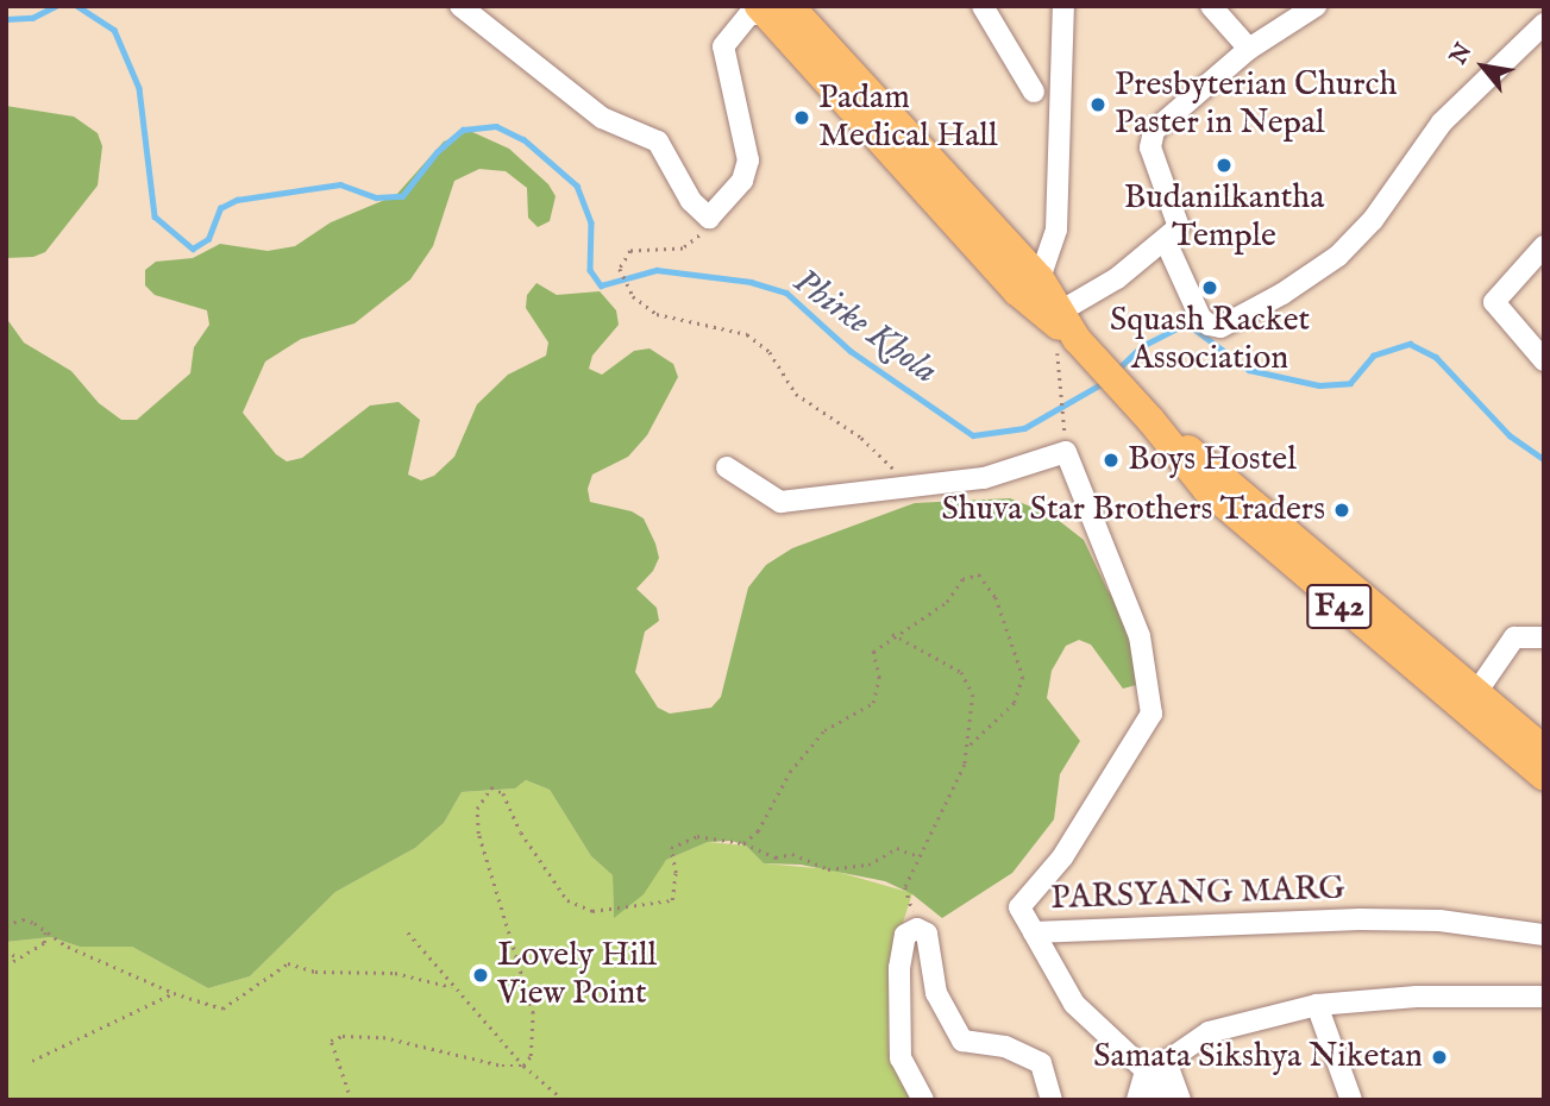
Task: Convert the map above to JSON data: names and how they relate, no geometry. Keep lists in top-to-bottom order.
{
  "streets": {
    "highway": ["F42"],
    "street": ["PARSYANG MARG"]
  },
  "water": ["Phirke Khola"],
  "places": [
    "Presbyterian Church Paster in Nepal",
    "Padam Medical Hall",
    "Budanilkantha Temple",
    "Squash Racket Association",
    "Boys Hostel",
    "Shuva Star Brothers Traders",
    "Lovely Hill View Point",
    "Samata Sikshya Niketan"
  ],
  "north": "top left"
}
